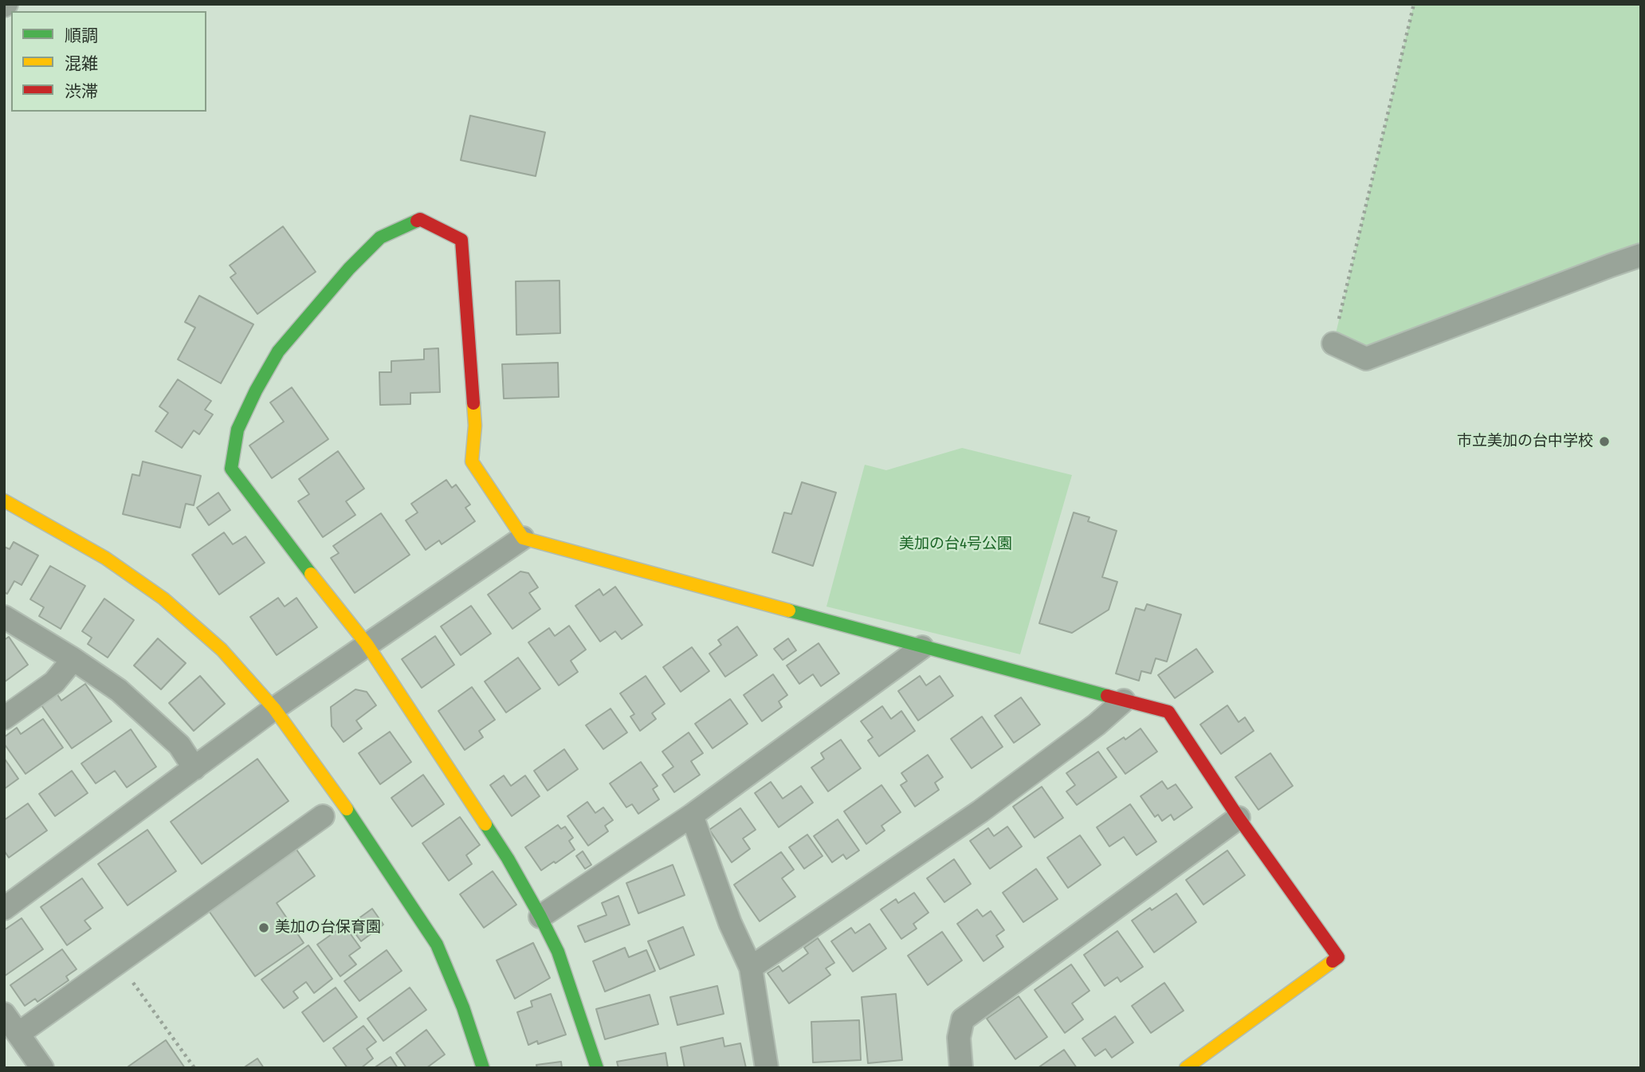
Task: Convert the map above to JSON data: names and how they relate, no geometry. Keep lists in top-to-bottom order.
{
  "parks": ["美加の台4号公園"],
  "places": ["市立美加の台中学校", "美加の台保育園"],
  "legend": ["順調", "混雑", "渋滞"]
}
